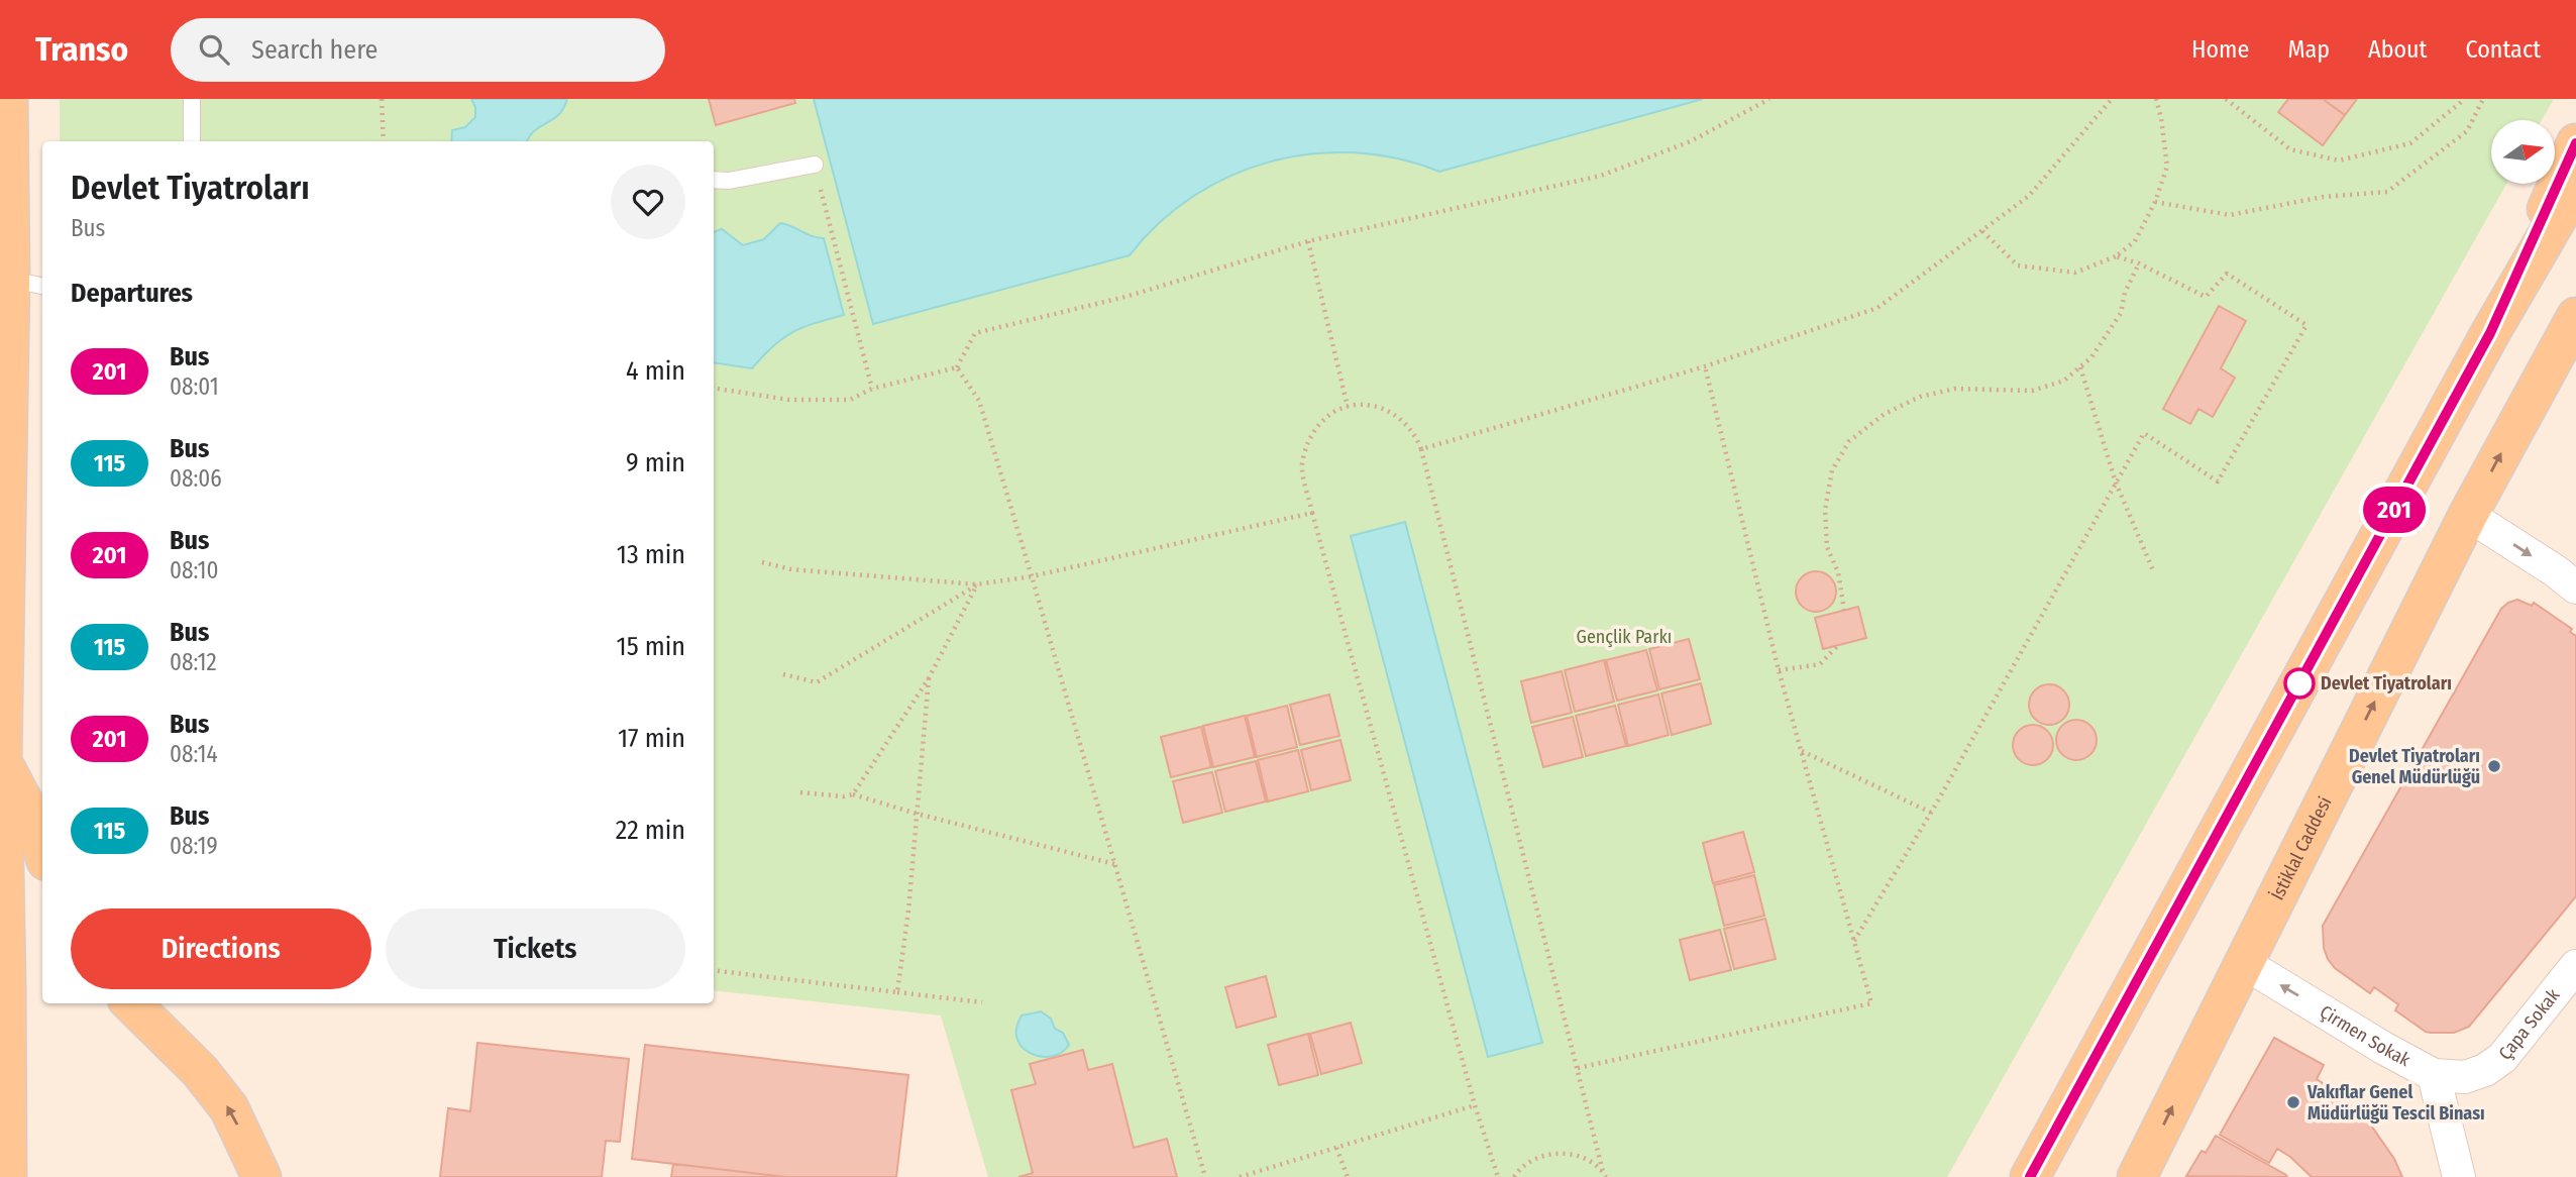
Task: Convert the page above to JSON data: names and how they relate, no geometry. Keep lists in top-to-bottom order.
{
  "streets": {
    "main road": ["İstiklal Caddesi"],
    "street": ["Çapa Sokak", "Çirmen Sokak"]
  },
  "crossings": [
    ["İstiklal Caddesi", "Çirmen Sokak"],
    ["Çapa Sokak", "Çirmen Sokak"]
  ],
  "one_way": ["Çirmen Sokak"],
  "parks": ["Gençlik Parkı"],
  "places": ["Devlet Tiyatroları", "Devlet Tiyatroları Genel Müdürlüğü", "Vakıflar Genel Müdürlüğü Tescil Binası"],
  "lines": ["bus line 201"],
  "north": "right",
  "page": {
    "header": "Transo",
    "search": "Search here",
    "nav": [
      "Home",
      "Map",
      "About",
      "Contact"
    ],
    "on_map": "201",
    "heading": [
      ["Devlet Tiyatroları", "Bus"],
      "Departures"
    ],
    "list": [
      {
        "mark": "201",
        "name": "Bus",
        "note": "08:01",
        "value": "4 min"
      },
      {
        "mark": "115",
        "name": "Bus",
        "note": "08:06",
        "value": "9 min"
      },
      {
        "mark": "201",
        "name": "Bus",
        "note": "08:10",
        "value": "13 min"
      },
      {
        "mark": "115",
        "name": "Bus",
        "note": "08:12",
        "value": "15 min"
      },
      {
        "mark": "201",
        "name": "Bus",
        "note": "08:14",
        "value": "17 min"
      },
      {
        "mark": "115",
        "name": "Bus",
        "note": "08:19",
        "value": "22 min"
      }
    ],
    "buttons": ["Directions", "Tickets"]
  }
}
